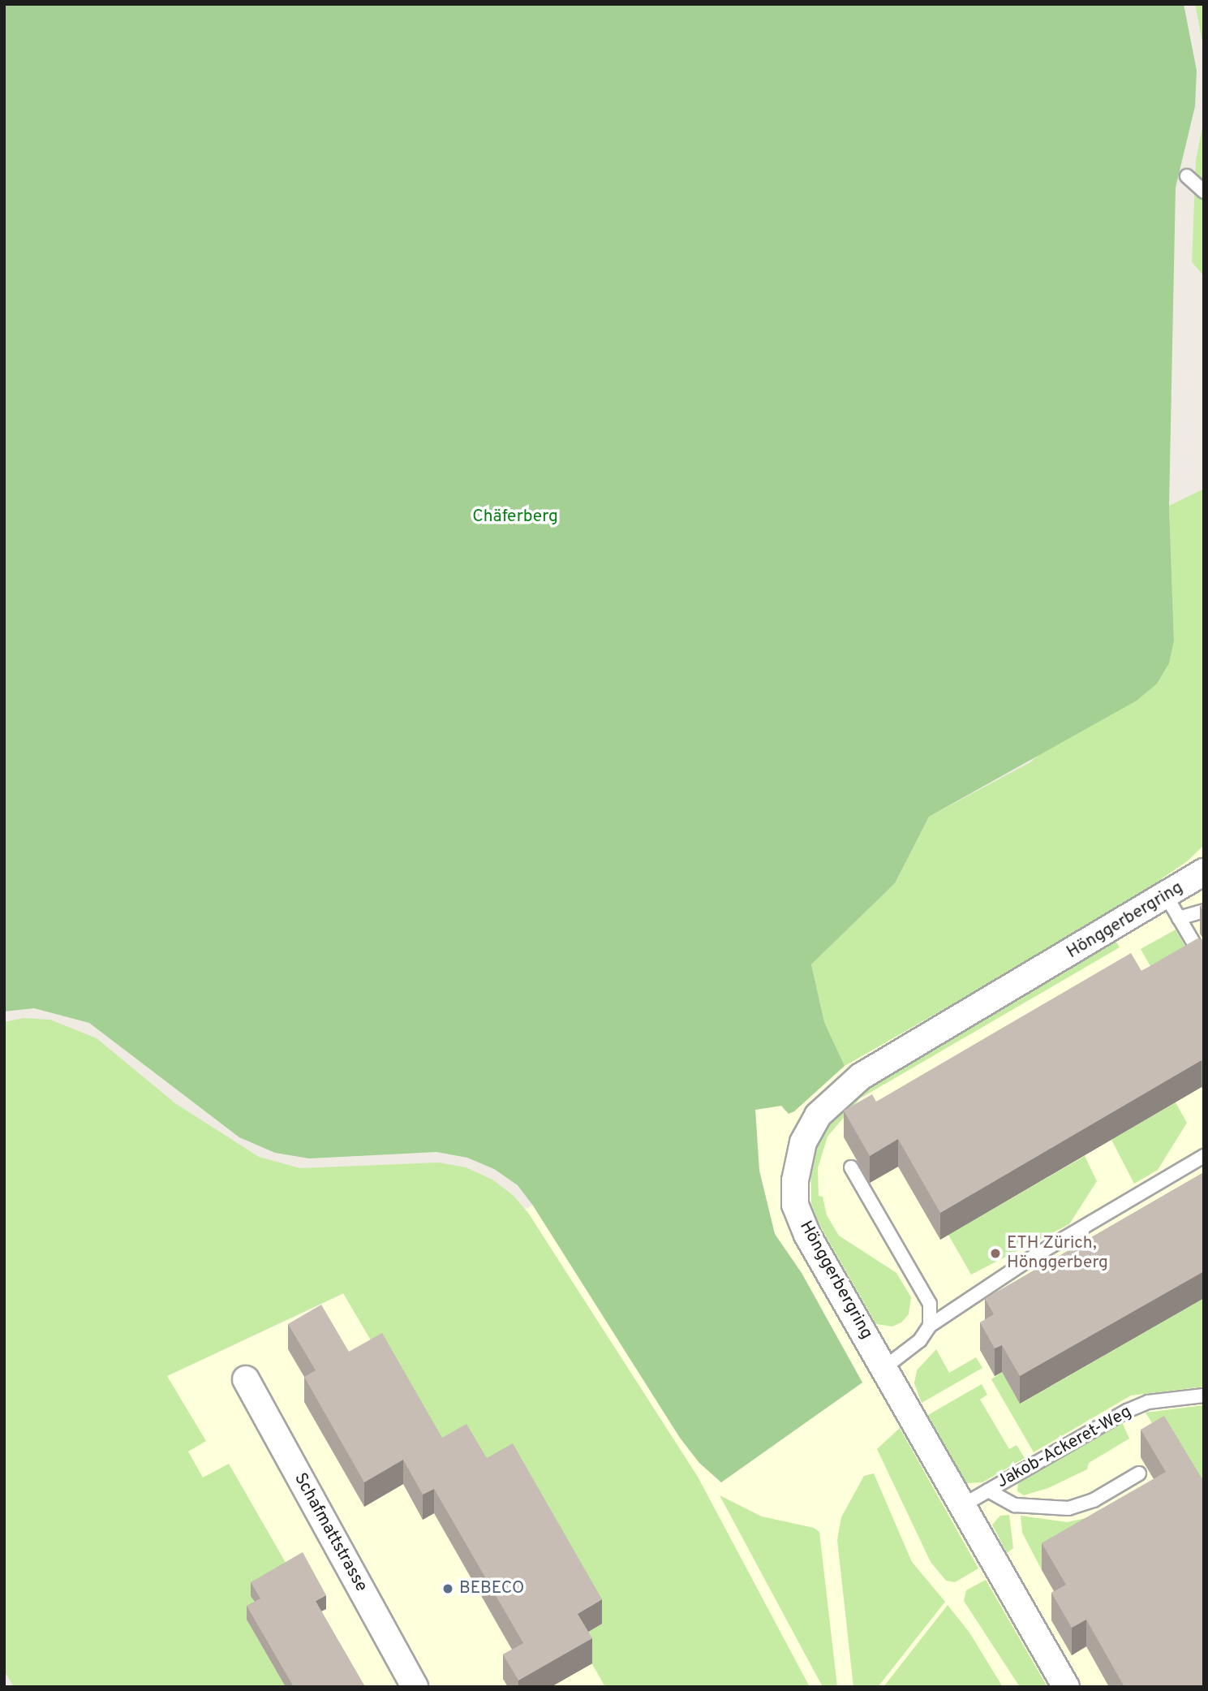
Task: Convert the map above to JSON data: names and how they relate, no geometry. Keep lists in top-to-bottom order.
{
  "streets": {
    "street": ["Hönggerbergring", "Schafmattstrasse"],
    "lane": ["Jakob-Ackeret-Weg"]
  },
  "crossings": [
    ["Hönggerbergring", "Jakob-Ackeret-Weg"]
  ],
  "parks": ["Chäferberg"],
  "places": ["ETH Zürich, Hönggerberg", "BEBECO"]
}
